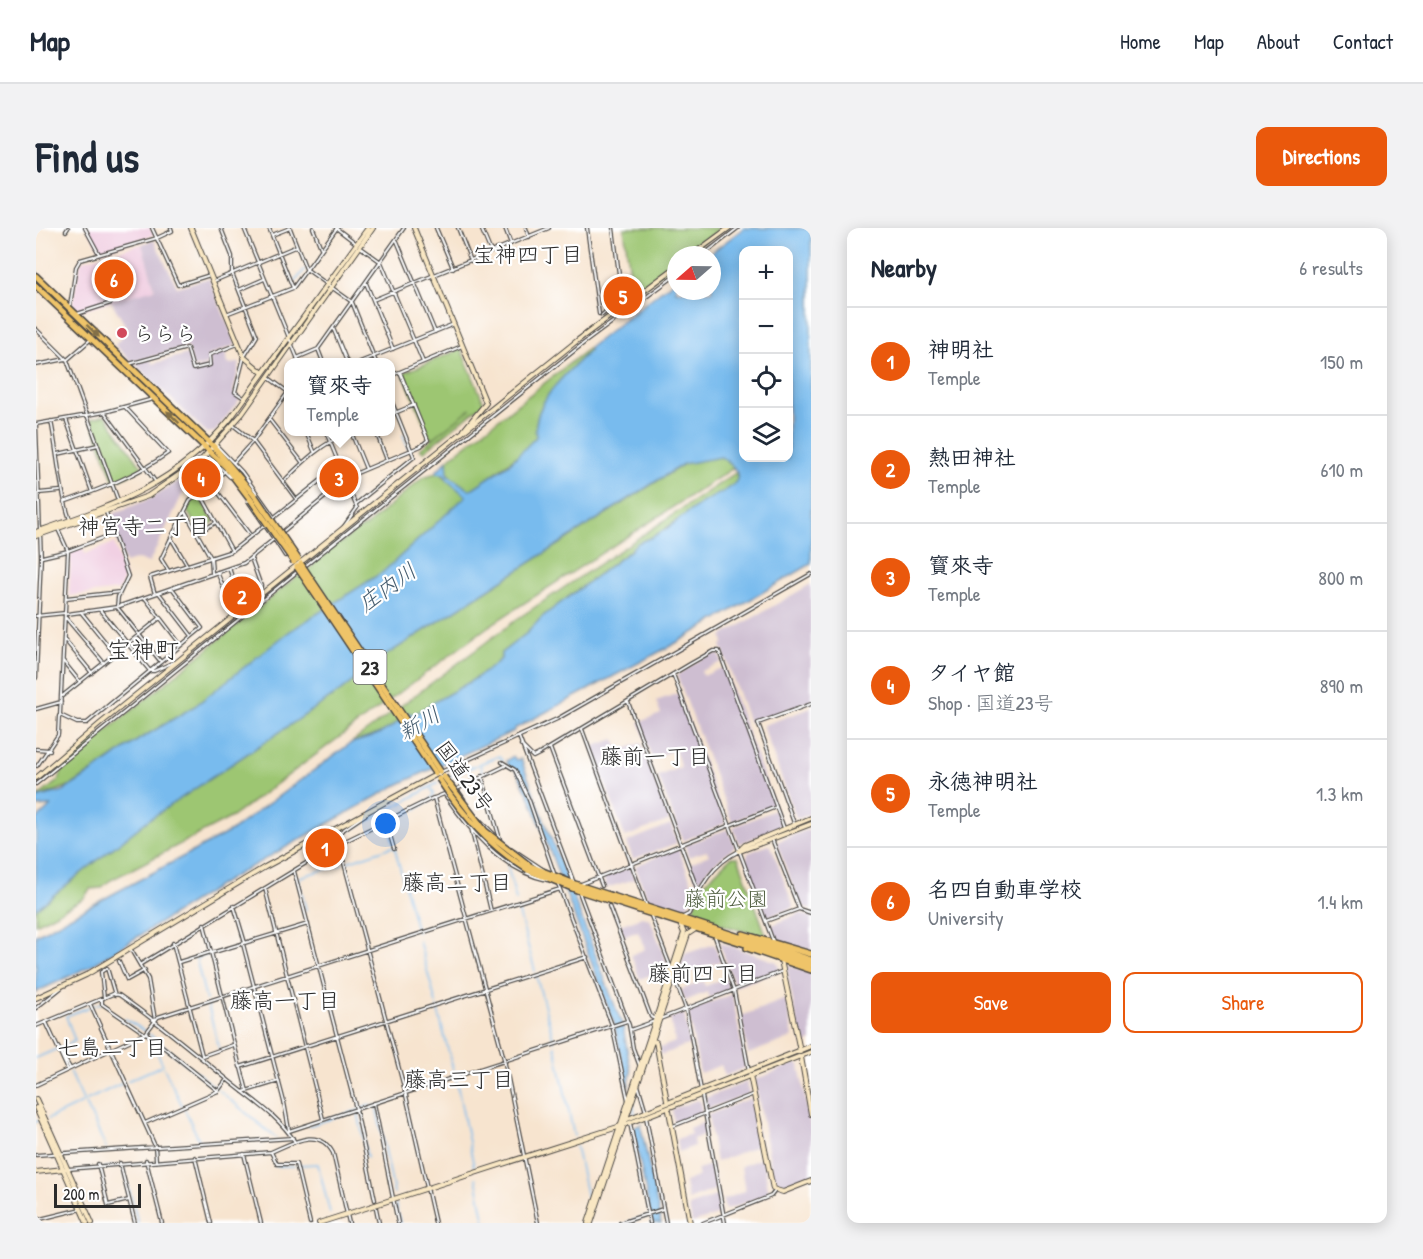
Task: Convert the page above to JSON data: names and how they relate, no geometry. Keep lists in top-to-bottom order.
{
  "streets": {
    "highway": ["23", "国道23号"]
  },
  "districts": [
    "宝神四丁目",
    "神宮寺二丁目",
    "宝神町",
    "藤前一丁目",
    "藤高二丁目",
    "藤前四丁目",
    "藤高一丁目",
    "七島二丁目",
    "藤高三丁目"
  ],
  "water": ["庄内川", "新川"],
  "parks": ["藤前公園"],
  "places": ["ららら"],
  "scale_bar": "200 m",
  "north": "left",
  "page": {
    "header": "Map",
    "nav": [
      "Home",
      "Map",
      "About",
      "Contact"
    ],
    "buttons": [
      "Directions",
      ["Save", "Share"]
    ],
    "title": "Find us",
    "heading": ["Nearby", "6 results"],
    "map_buttons": ["+", "−"],
    "pins": [
      "6",
      "5",
      "3",
      "4",
      "2",
      "1"
    ],
    "list": [
      {
        "mark": "1",
        "name": "神明社",
        "note": "Temple",
        "value": "150 m"
      },
      {
        "mark": "2",
        "name": "熱田神社",
        "note": "Temple",
        "value": "610 m"
      },
      {
        "mark": "3",
        "name": "寳來寺",
        "note": "Temple",
        "value": "800 m"
      },
      {
        "mark": "4",
        "name": "タイヤ館",
        "note": "Shop · 国道23号",
        "value": "890 m"
      },
      {
        "mark": "5",
        "name": "永徳神明社",
        "note": "Temple",
        "value": "1.3 km"
      },
      {
        "mark": "6",
        "name": "名四自動車学校",
        "note": "University",
        "value": "1.4 km"
      }
    ],
    "popup": ["寳來寺", "Temple"],
    "scale": "200 m"
  }
}
